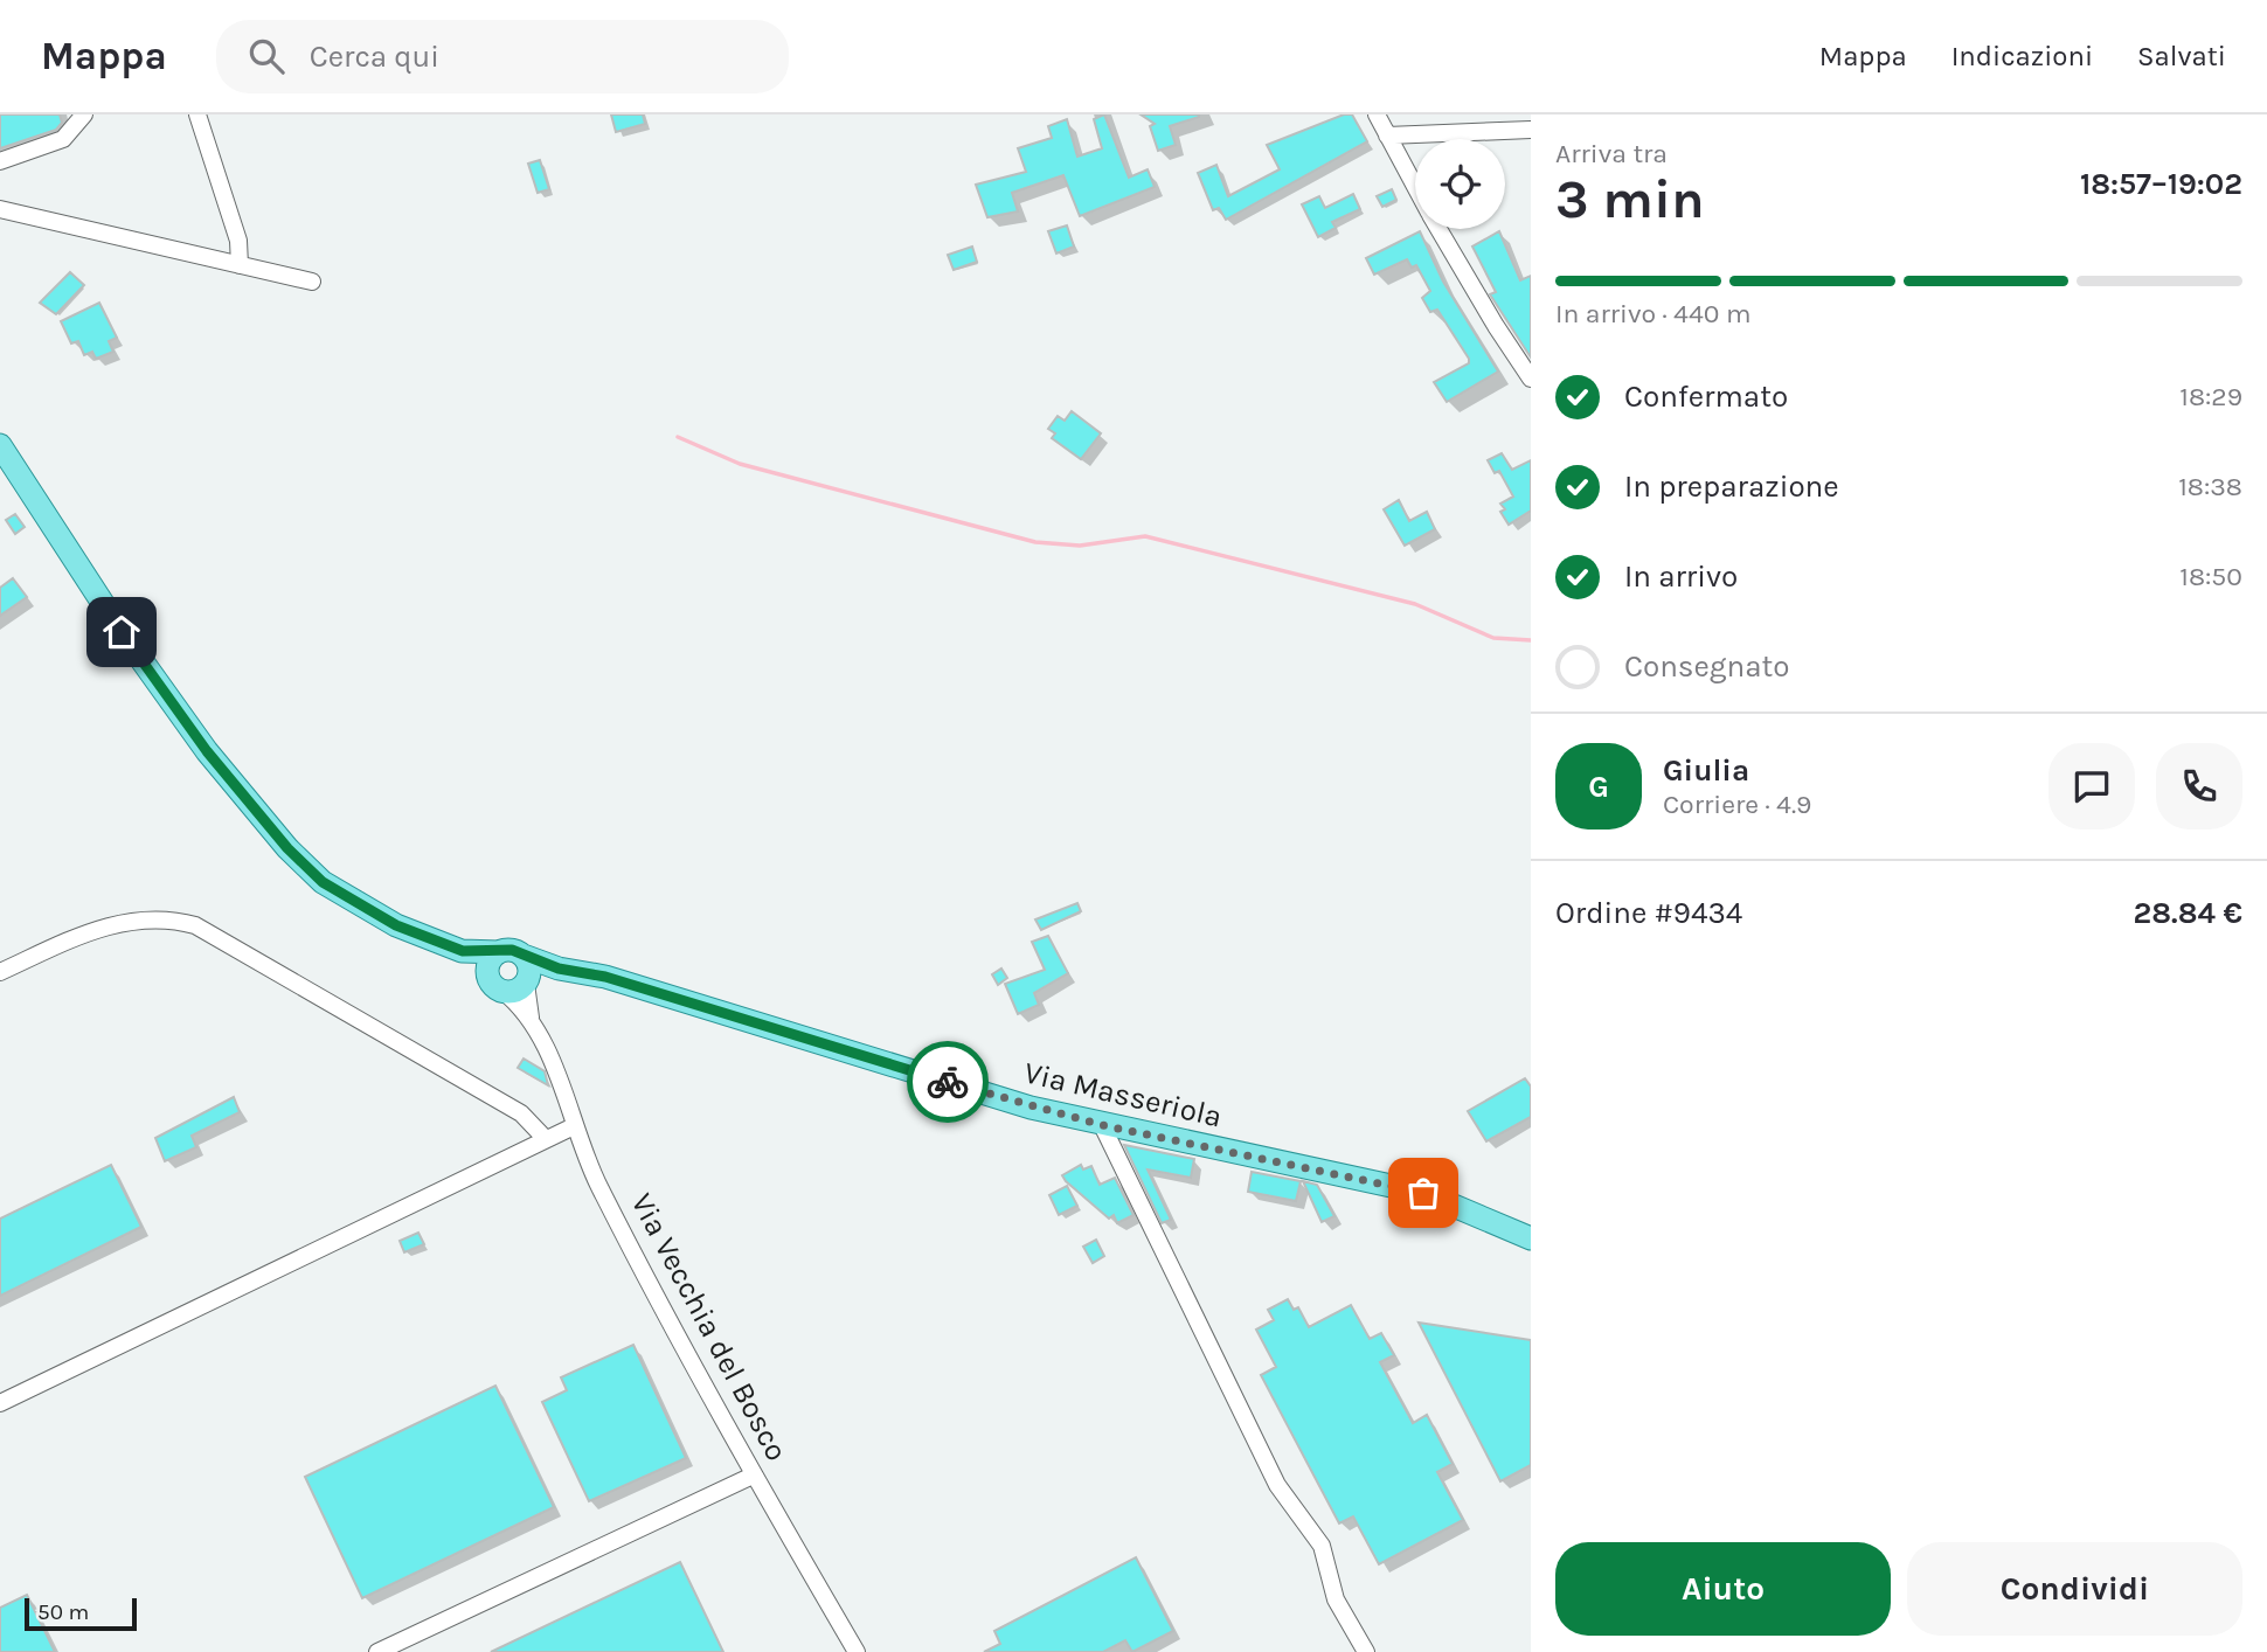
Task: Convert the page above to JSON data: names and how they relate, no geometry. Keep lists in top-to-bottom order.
{
  "streets": {
    "main road": ["Via Masseriola"],
    "street": ["Via Vecchia del Bosco"]
  },
  "scale_bar": "50 m",
  "page": {
    "header": "Mappa",
    "search": "Cerca qui",
    "nav": ["Mappa", "Indicazioni", "Salvati"],
    "heading": ["3 min", "Arriva tra", "18:57–19:02"],
    "panel": [
      "Giulia",
      "Corriere · 4.9",
      "Ordine #9434",
      "28.84 €"
    ],
    "bar": "In arrivo · 440 m",
    "list": [
      ["Confermato", "18:29"],
      ["In preparazione", "18:38"],
      ["In arrivo", "18:50"],
      "Consegnato"
    ],
    "round": "G",
    "buttons": ["Aiuto", "Condividi"],
    "scale": "50 m"
  }
}
